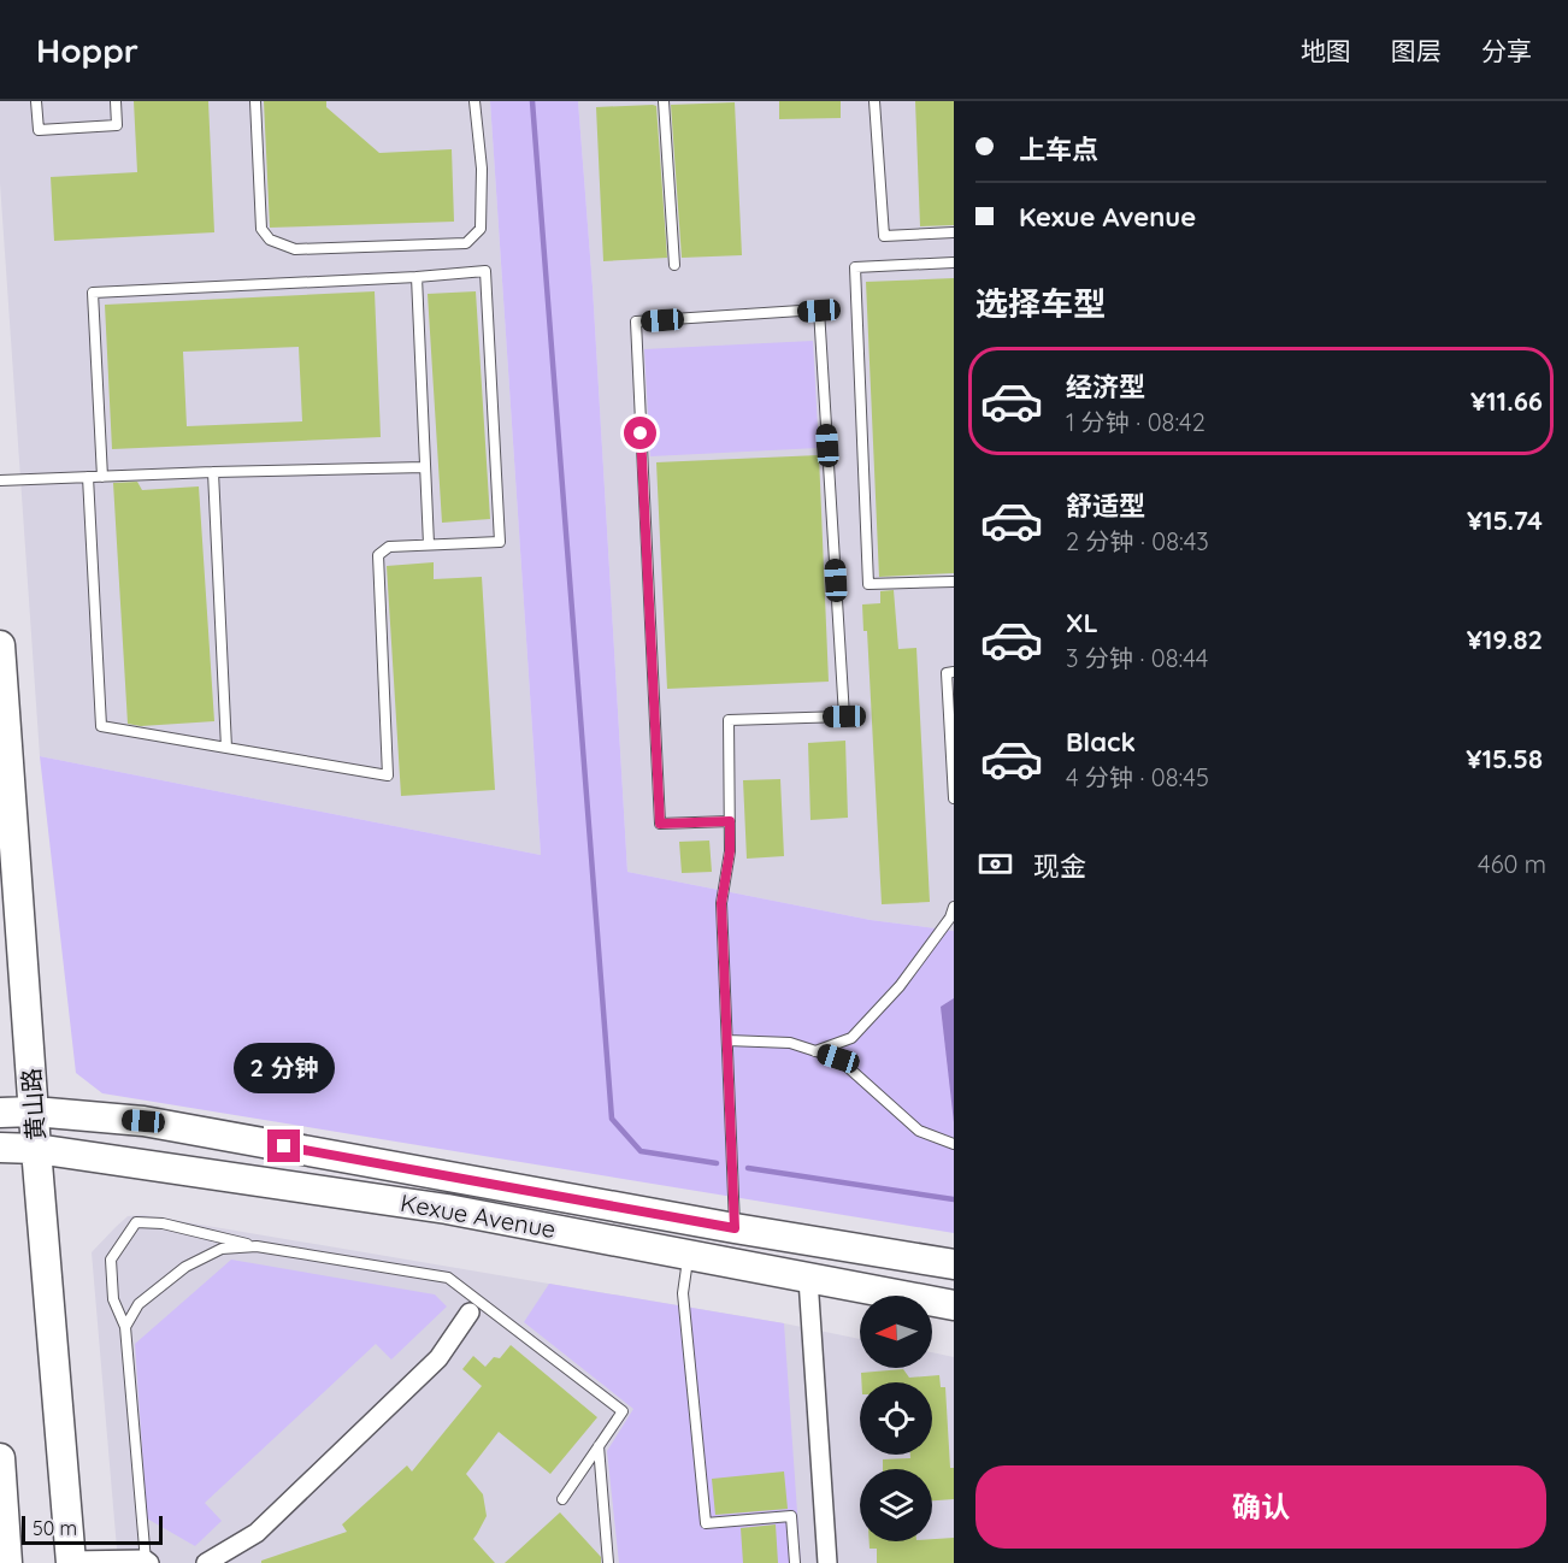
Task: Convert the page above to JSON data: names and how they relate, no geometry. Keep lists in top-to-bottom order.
{
  "streets": {
    "main road": ["黄山路", "Kexue Avenue"]
  },
  "crossings": [
    ["黄山路", "Kexue Avenue"]
  ],
  "scale_bar": "50 m",
  "north": "left",
  "page": {
    "header": "Hoppr",
    "nav": ["地图", "图层", "分享"],
    "banner": ["上车点", "Kexue Avenue"],
    "heading": "选择车型",
    "list": [
      {
        "name": "经济型",
        "note": "1 分钟 · 08:42",
        "value": "¥11.66"
      },
      {
        "name": "舒适型",
        "note": "2 分钟 · 08:43",
        "value": "¥15.74"
      },
      {
        "name": "XL",
        "note": "3 分钟 · 08:44",
        "value": "¥19.82"
      },
      {
        "name": "Black",
        "note": "4 分钟 · 08:45",
        "value": "¥15.58"
      }
    ],
    "pay": ["现金", "460 m"],
    "bubble": "2 分钟",
    "buttons": "确认",
    "scale": "50 m"
  }
}
